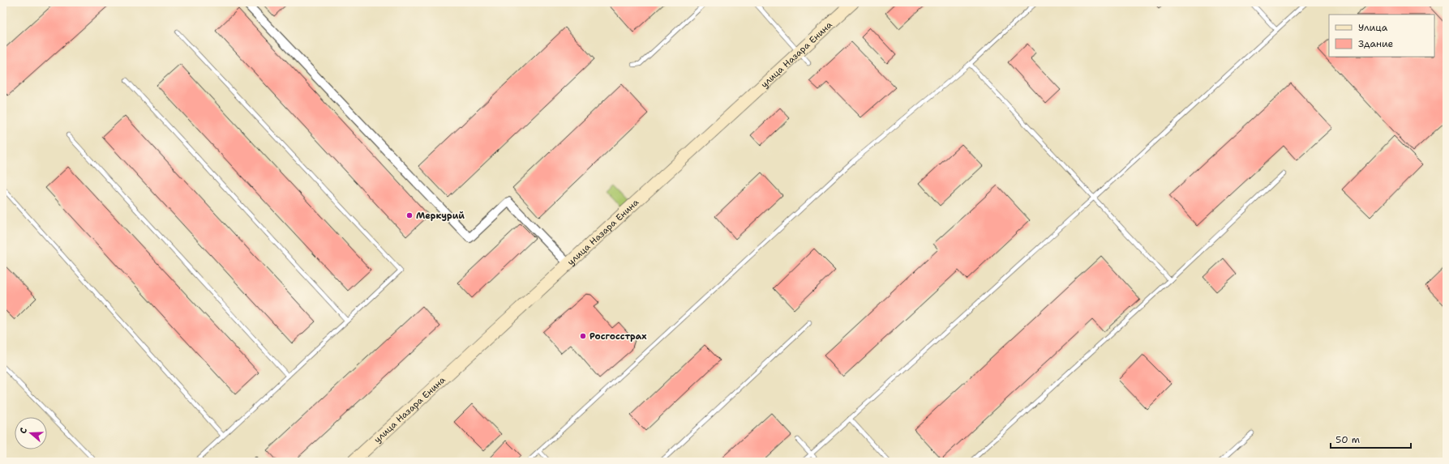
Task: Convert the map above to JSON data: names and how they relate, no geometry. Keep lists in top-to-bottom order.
{
  "streets": {
    "main road": ["улица Назара Енина"]
  },
  "places": ["Меркурий", "Росгосстрах"],
  "legend": ["Улица", "Здание"],
  "scale_bar": "50 m",
  "north": "left"
}
